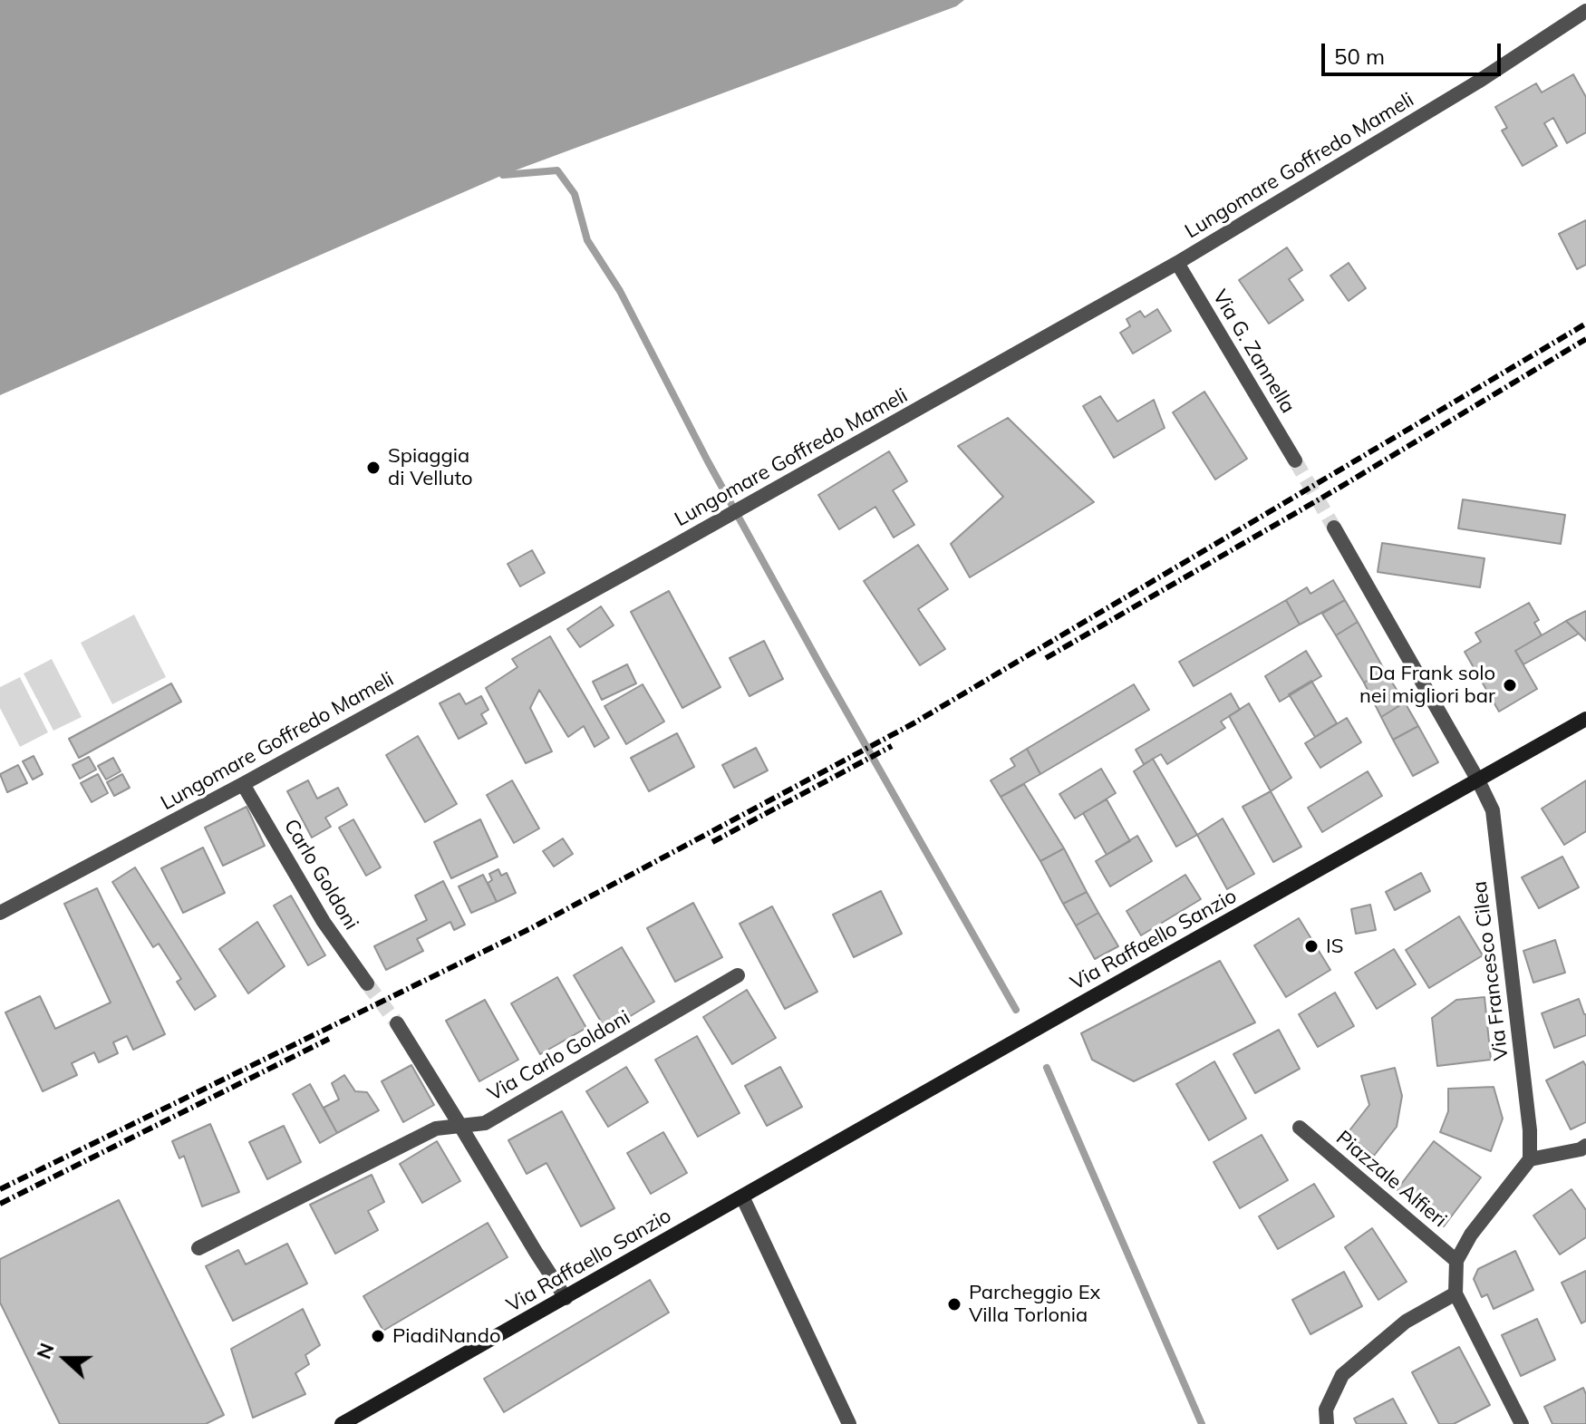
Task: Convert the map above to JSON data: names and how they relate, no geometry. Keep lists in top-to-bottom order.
{
  "streets": {
    "main road": ["Via Raffaello Sanzio"],
    "street": [
      "Lungomare Goffredo Mameli",
      "Via G. Zannella",
      "Carlo Goldoni",
      "Via Francesco Cilea",
      "Via Carlo Goldoni",
      "Piazzale Alfieri"
    ]
  },
  "crossings": [
    ["Lungomare Goffredo Mameli", "Via G. Zannella"],
    ["Lungomare Goffredo Mameli", "Carlo Goldoni"],
    ["Via Raffaello Sanzio", "Via Francesco Cilea"]
  ],
  "places": [
    "Spiaggia di Velluto",
    "Da Frank solo nei migliori bar",
    "IS",
    "Parcheggio Ex Villa Torlonia",
    "PiadiNando"
  ],
  "scale_bar": "50 m",
  "north": "left"
}
